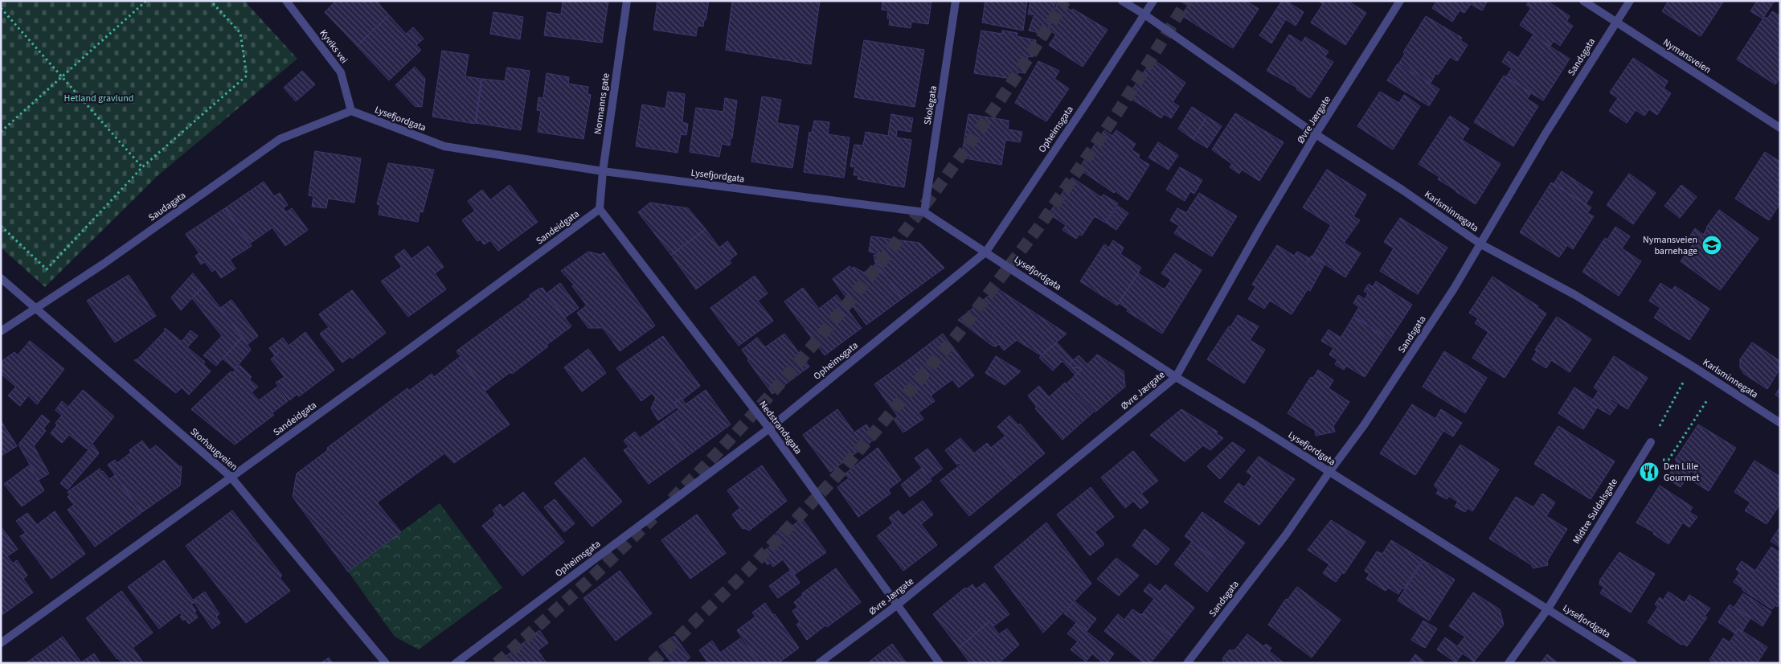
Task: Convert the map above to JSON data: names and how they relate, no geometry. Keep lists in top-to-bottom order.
{
  "streets": {
    "street": [
      "Kyviks vei",
      "Nymansveien",
      "Sandsgata",
      "Normanns gate",
      "Skolegata",
      "Lysefjordgata",
      "Øvre Jærgate",
      "Opheimsgata",
      "Saudagata",
      "Karlsminnegata",
      "Sandeidgata",
      "Nedstrandsgata",
      "Storhaugveien",
      "Midtre Suldalsgate"
    ]
  },
  "crossings": [
    ["Kyviks vei", "Lysefjordgata"],
    ["Kyviks vei", "Saudagata"],
    ["Nymansveien", "Sandsgata"],
    ["Sandsgata", "Lysefjordgata"],
    ["Sandsgata", "Karlsminnegata"],
    ["Normanns gate", "Lysefjordgata"],
    ["Normanns gate", "Sandeidgata"],
    ["Normanns gate", "Nedstrandsgata"],
    ["Skolegata", "Lysefjordgata"],
    ["Lysefjordgata", "Øvre Jærgate"],
    ["Lysefjordgata", "Opheimsgata"],
    ["Lysefjordgata", "Saudagata"],
    ["Lysefjordgata", "Midtre Suldalsgate"],
    ["Øvre Jærgate", "Karlsminnegata"],
    ["Øvre Jærgate", "Nedstrandsgata"],
    ["Opheimsgata", "Karlsminnegata"],
    ["Opheimsgata", "Nedstrandsgata"],
    ["Saudagata", "Storhaugveien"],
    ["Sandeidgata", "Nedstrandsgata"],
    ["Sandeidgata", "Storhaugveien"]
  ],
  "parks": ["Hetland gravlund"],
  "places": {
    "school or university": ["Nymansveien barnehage"],
    "restaurant": ["Den Lille Gourmet"]
  }
}
